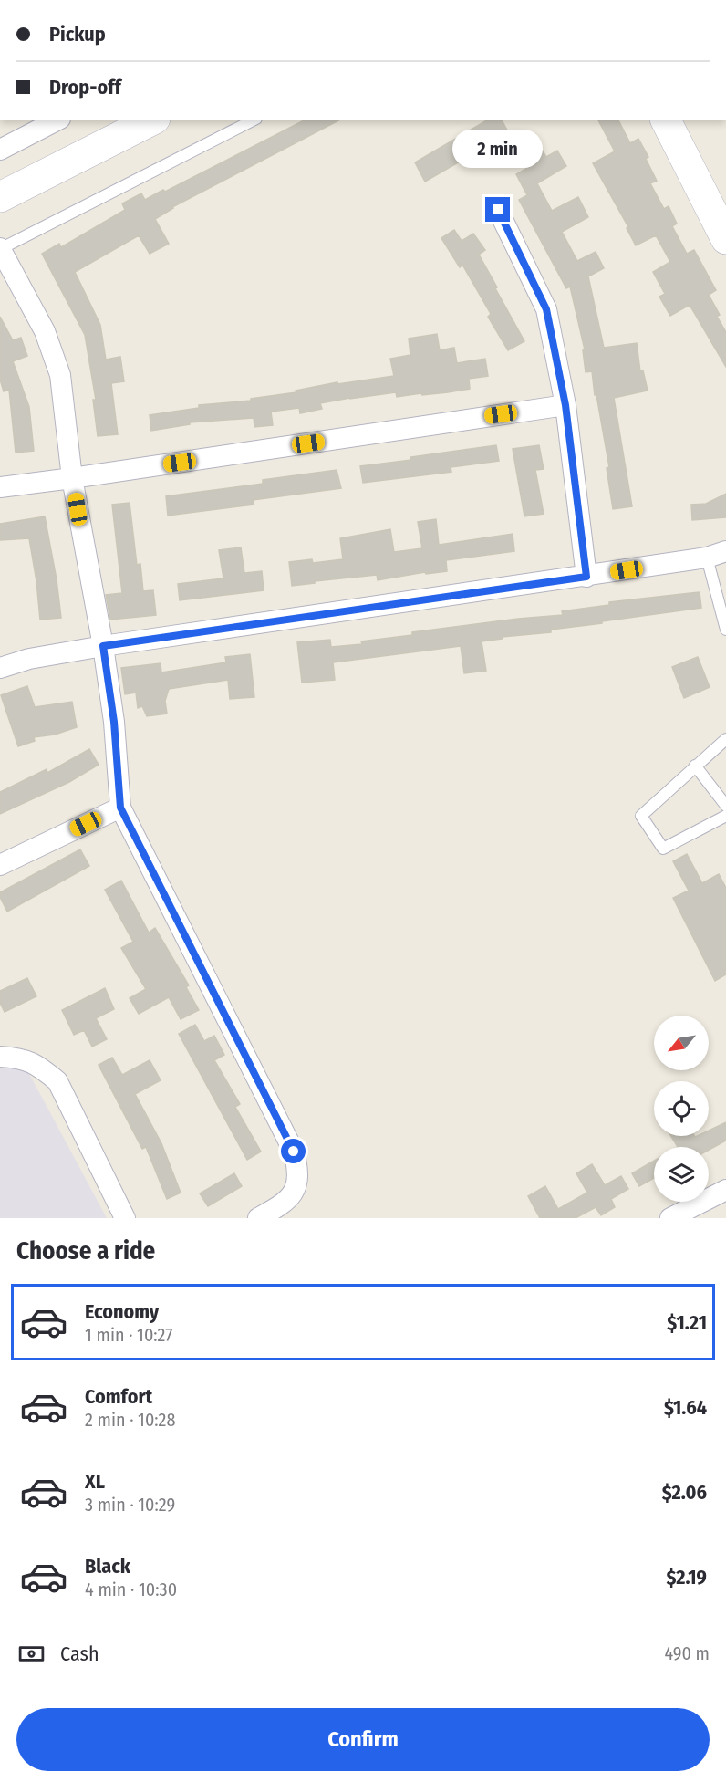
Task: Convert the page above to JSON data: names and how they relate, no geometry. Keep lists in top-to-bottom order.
{
  "north": "bottom left",
  "page": {
    "banner": ["Pickup", "Drop-off"],
    "bubble": "2 min",
    "heading": "Choose a ride",
    "list": [
      {
        "name": "Economy",
        "note": "1 min · 10:27",
        "value": "$1.21"
      },
      {
        "name": "Comfort",
        "note": "2 min · 10:28",
        "value": "$1.64"
      },
      {
        "name": "XL",
        "note": "3 min · 10:29",
        "value": "$2.06"
      },
      {
        "name": "Black",
        "note": "4 min · 10:30",
        "value": "$2.19"
      }
    ],
    "pay": ["Cash", "490 m"],
    "buttons": "Confirm"
  }
}
